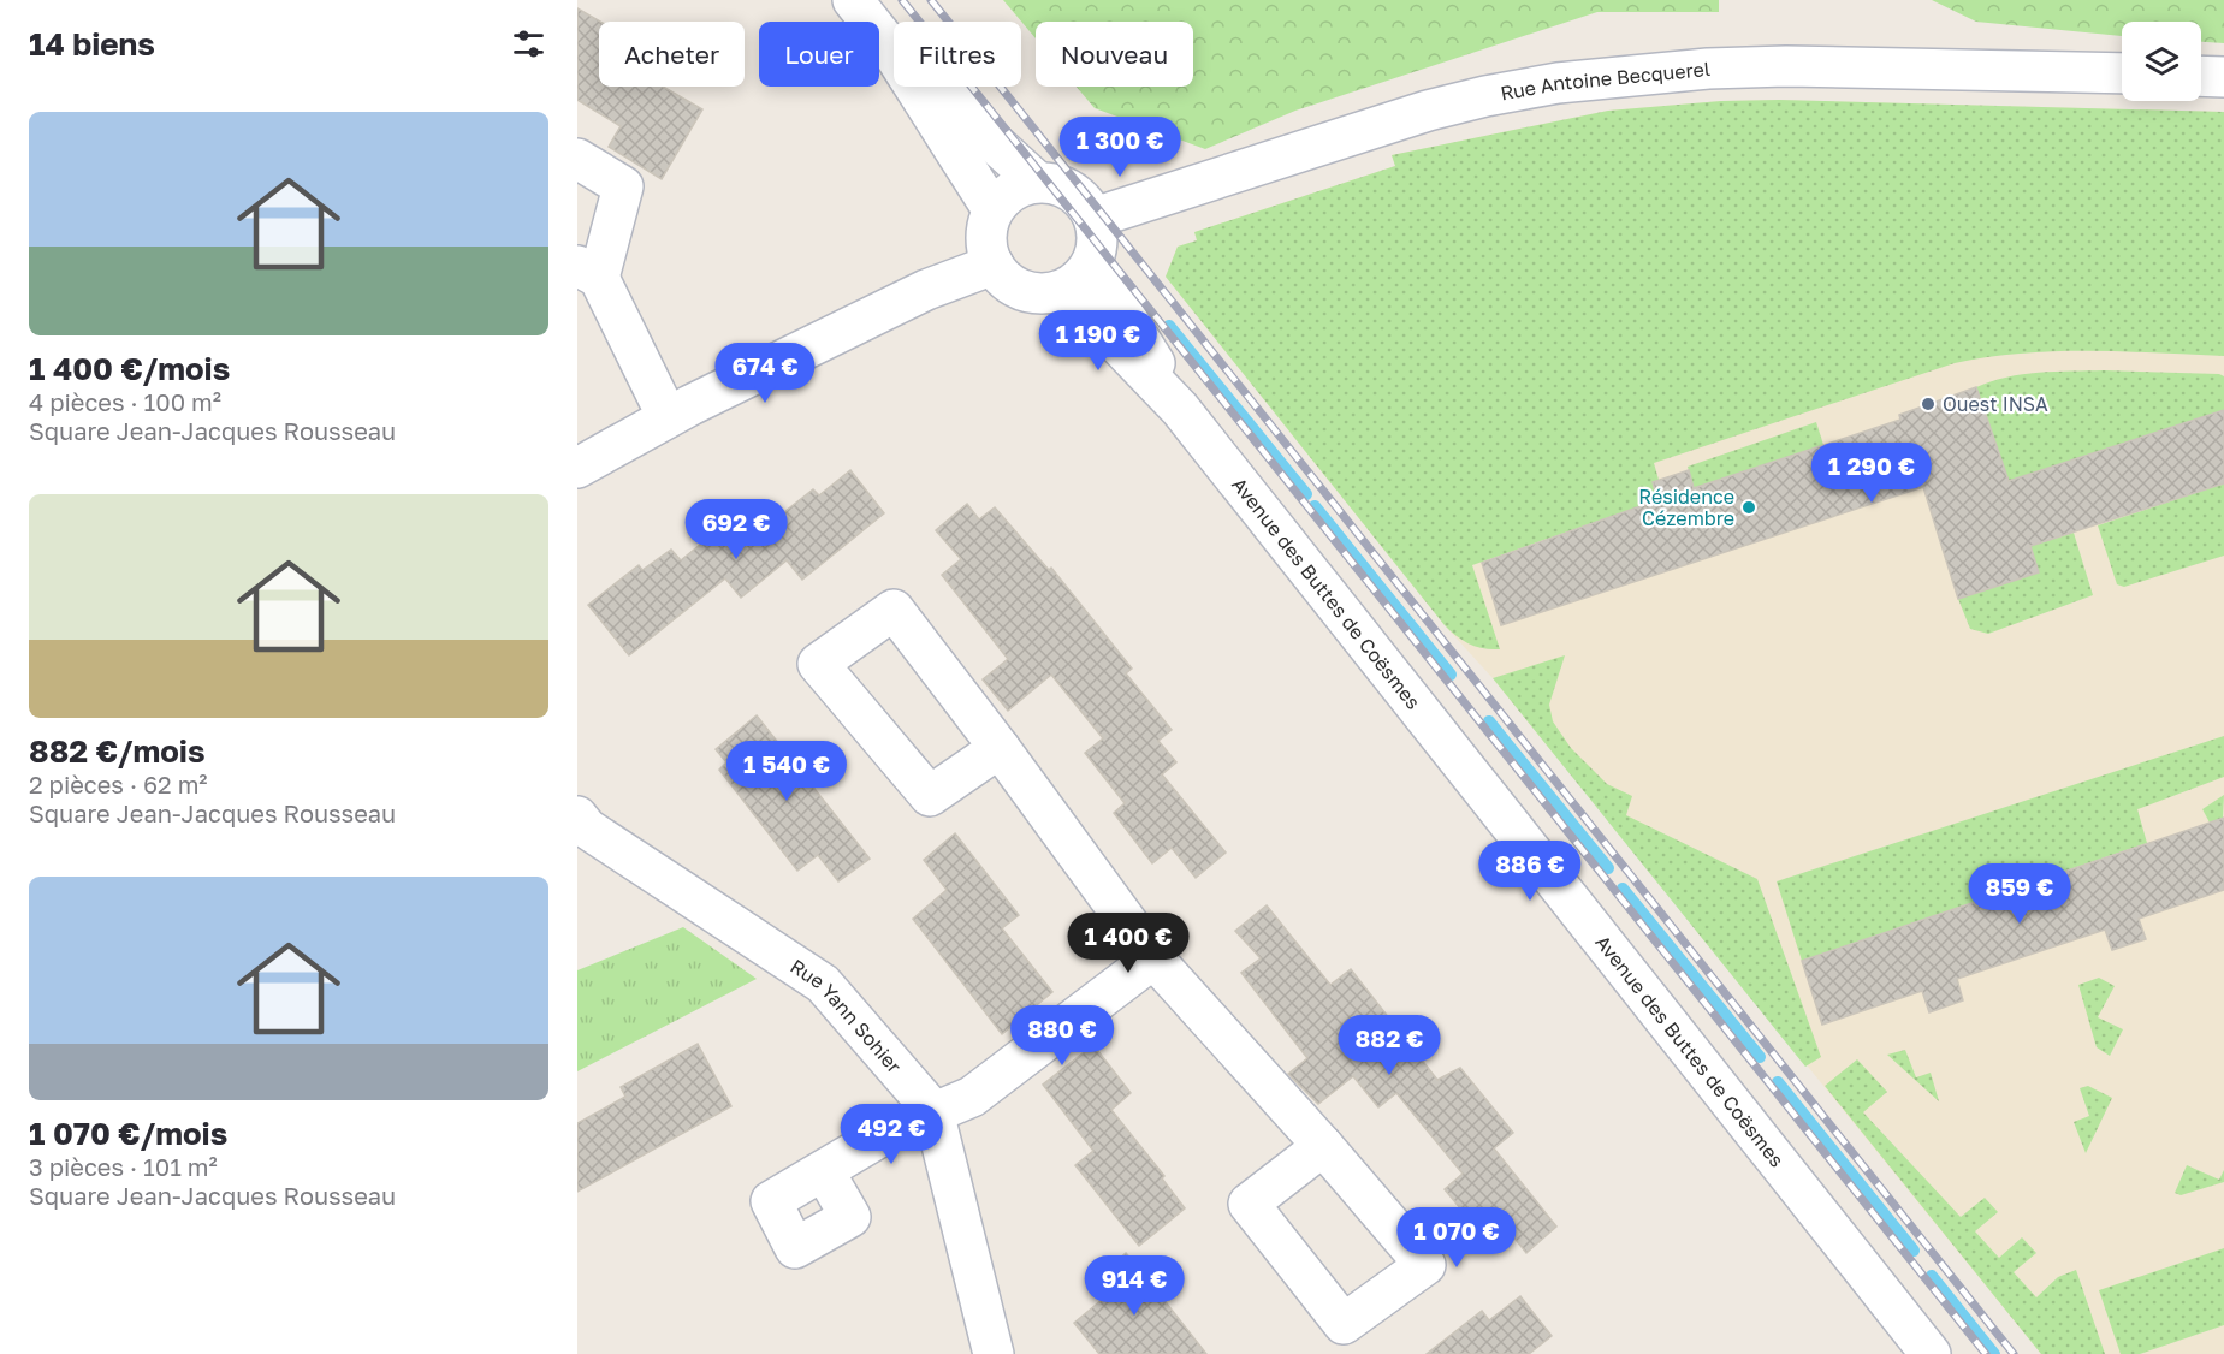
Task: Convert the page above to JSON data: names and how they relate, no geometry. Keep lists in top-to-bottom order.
{
  "streets": {
    "street": ["Rue Antoine Becquerel", "Avenue des Buttes de Coësmes", "Rue Yann Sohier"]
  },
  "crossings": [
    ["Rue Antoine Becquerel", "Avenue des Buttes de Coësmes"]
  ],
  "places": ["Ouest INSA", "Résidence Cézembre"],
  "page": {
    "heading": "14 biens",
    "chip": [
      "Acheter",
      "Louer",
      "Filtres",
      "Nouveau"
    ],
    "list": [
      {
        "name": "1 400 €/mois",
        "note": "4 pièces · 100 m² · Square Jean-Jacques Rousseau"
      },
      {
        "name": "882 €/mois",
        "note": "2 pièces · 62 m² · Square Jean-Jacques Rousseau"
      },
      {
        "name": "1 070 €/mois",
        "note": "3 pièces · 101 m² · Square Jean-Jacques Rousseau"
      }
    ],
    "price": [
      "1 300 €",
      "1 190 €",
      "674 €",
      "1 290 €",
      "692 €",
      "1 540 €",
      "886 €",
      "859 €",
      "1 400 €",
      "880 €",
      "882 €",
      "492 €",
      "1 070 €",
      "914 €"
    ]
  }
}
